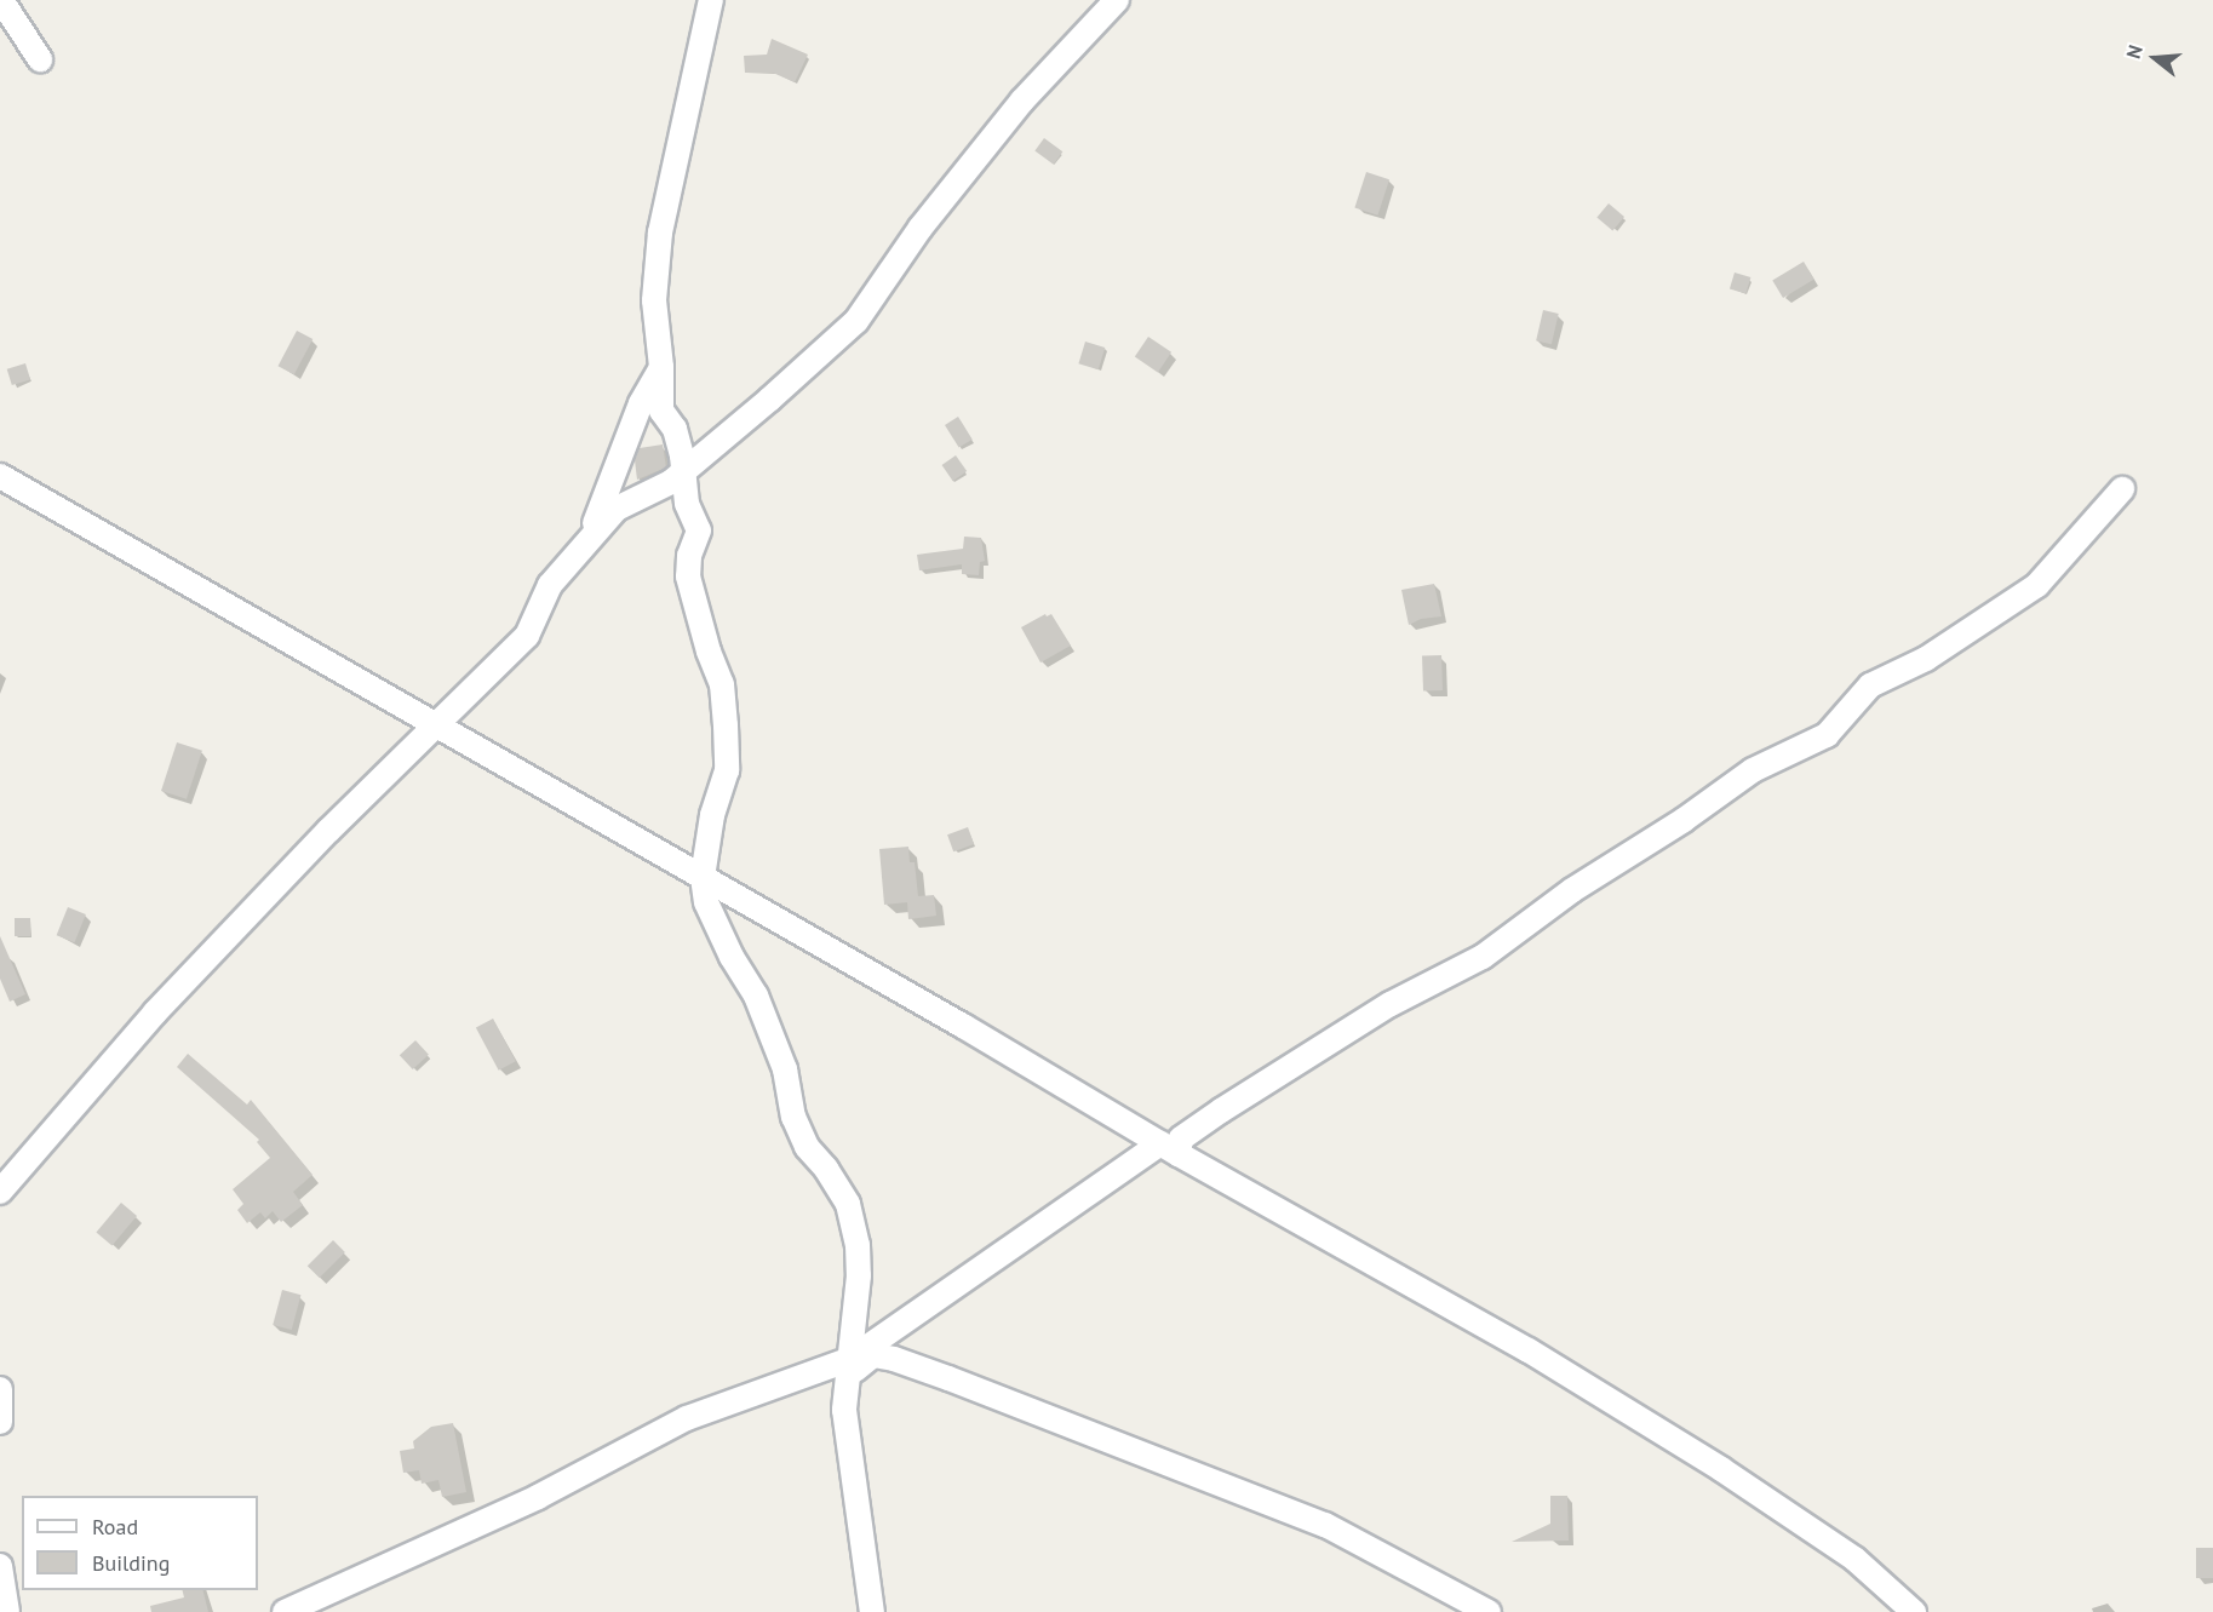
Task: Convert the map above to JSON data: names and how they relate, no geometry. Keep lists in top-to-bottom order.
{
  "legend": ["Road", "Building"],
  "north": "left"
}
